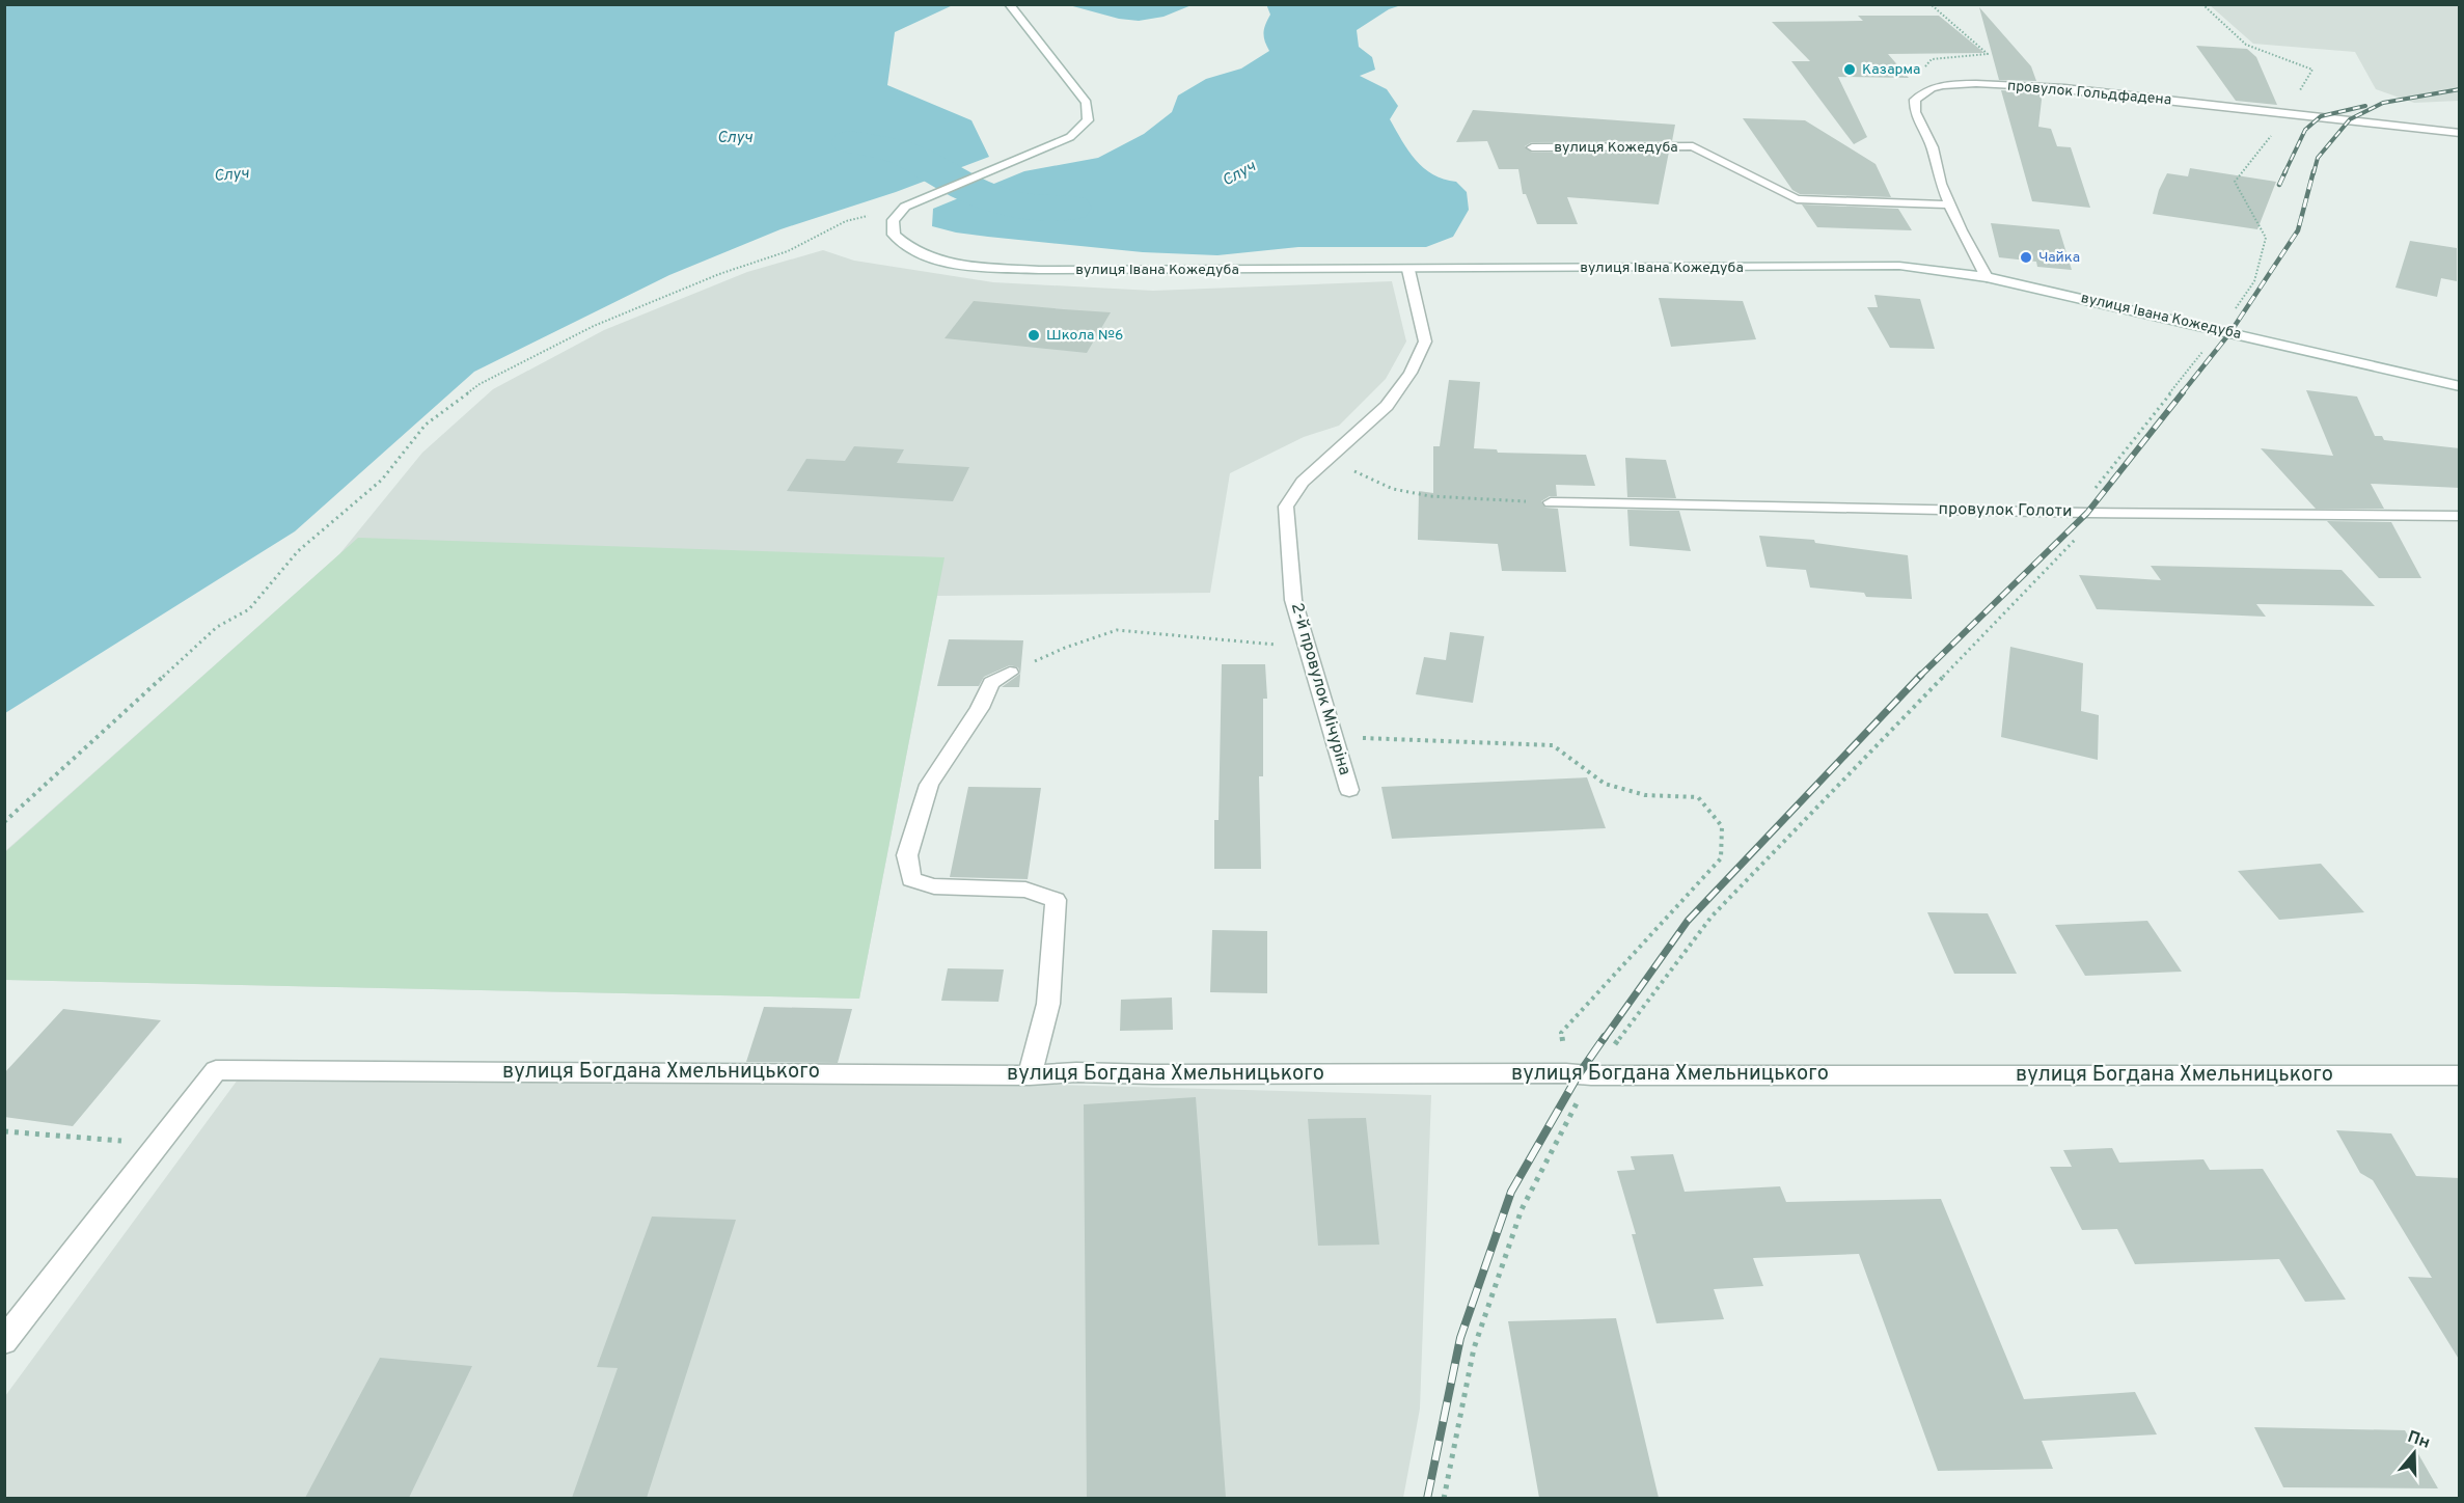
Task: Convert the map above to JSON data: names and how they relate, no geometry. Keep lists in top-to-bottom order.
{
  "streets": {
    "street": [
      "провулок Гольдфадена",
      "вулиця Кожедуба",
      "вулиця Івана Кожедуба",
      "провулок Голоти",
      "2-й провулок Мічуріна",
      "вулиця Богдана Хмельницького"
    ]
  },
  "crossings": [
    ["провулок Гольдфадена", "вулиця Кожедуба"],
    ["провулок Гольдфадена", "вулиця Івана Кожедуба"],
    ["вулиця Івана Кожедуба", "2-й провулок Мічуріна"]
  ],
  "water": ["Случ"],
  "places": ["Казарма", "Чайка", "Школа №6"],
  "north": "top"
}
